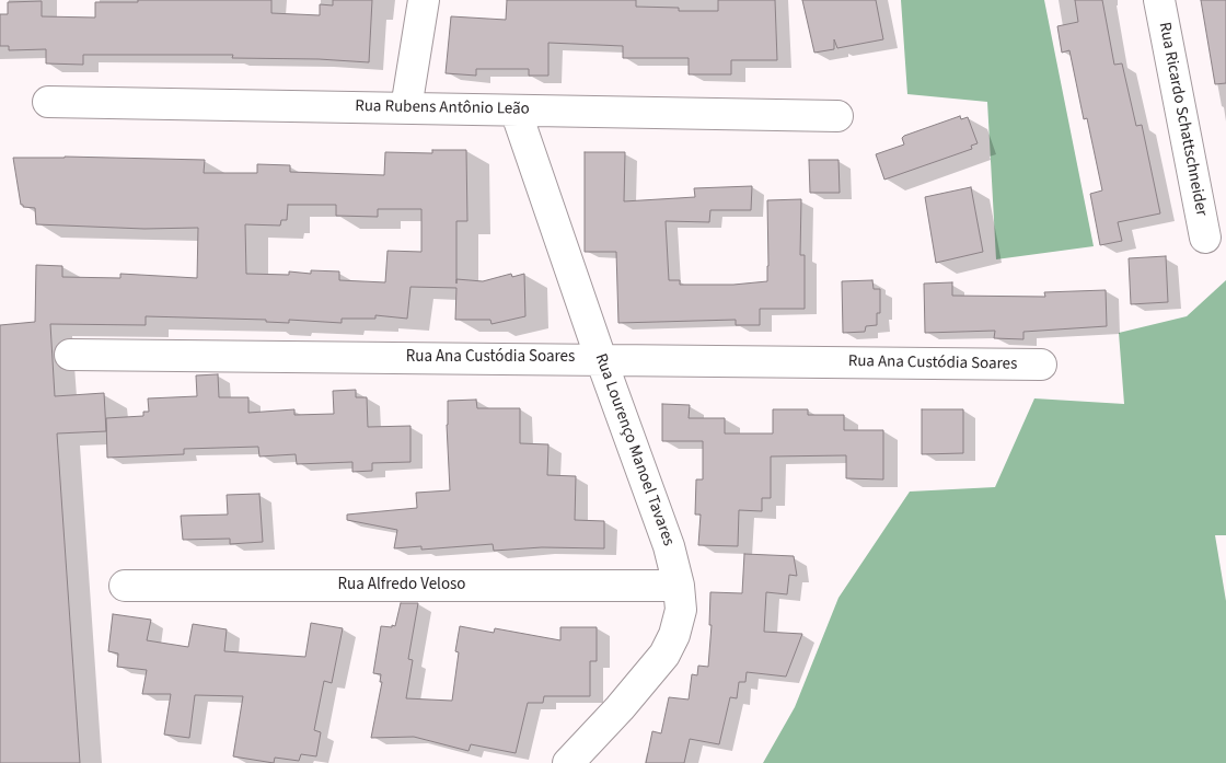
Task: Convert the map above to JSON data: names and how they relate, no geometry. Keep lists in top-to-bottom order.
{
  "streets": {
    "street": [
      "Rua Rubens Antônio Leão",
      "Rua Ricardo Schattschneider",
      "Rua Ana Custódia Soares",
      "Rua Lourenço Manoel Tavares",
      "Rua Alfredo Veloso"
    ]
  },
  "crossings": [
    ["Rua Rubens Antônio Leão", "Rua Lourenço Manoel Tavares"],
    ["Rua Ana Custódia Soares", "Rua Lourenço Manoel Tavares"],
    ["Rua Lourenço Manoel Tavares", "Rua Alfredo Veloso"]
  ]
}
